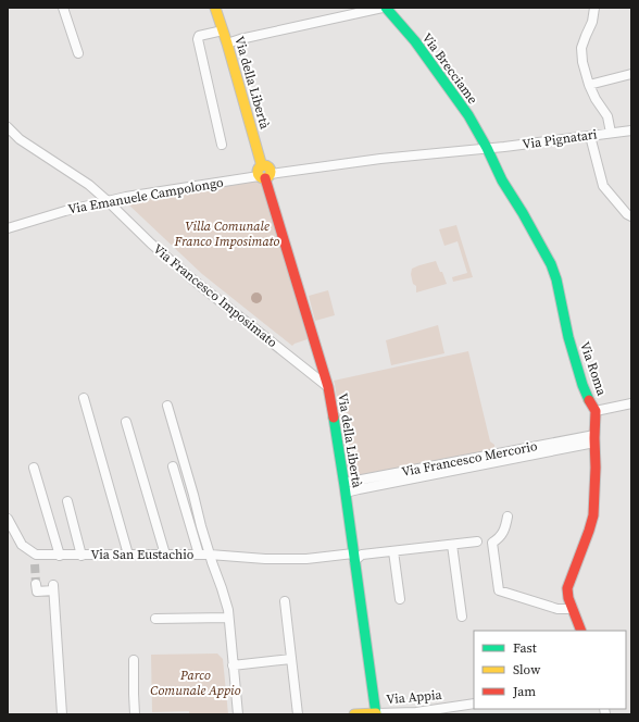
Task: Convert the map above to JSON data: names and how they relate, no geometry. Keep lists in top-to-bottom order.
{
  "streets": {
    "street": [
      "Via Brecciame",
      "Via della Libertà",
      "Via Pignatari",
      "Via Emanuele Campolongo",
      "Via Francesco Imposimato",
      "Via Roma",
      "Via Francesco Mercorio",
      "Via San Eustachio",
      "Via Appia"
    ]
  },
  "crossings": [
    ["Via Brecciame", "Via Pignatari"],
    ["Via Brecciame", "Via Emanuele Campolongo"],
    ["Via Brecciame", "Via Roma"],
    ["Via della Libertà", "Via Emanuele Campolongo"],
    ["Via della Libertà", "Via Francesco Imposimato"],
    ["Via della Libertà", "Via Francesco Mercorio"],
    ["Via della Libertà", "Via Appia"],
    ["Via Pignatari", "Via Emanuele Campolongo"],
    ["Via Pignatari", "Via Roma"],
    ["Via Emanuele Campolongo", "Via Francesco Imposimato"],
    ["Via Emanuele Campolongo", "Via Roma"],
    ["Via Roma", "Via Francesco Mercorio"]
  ],
  "parks": ["Villa Comunale Franco Imposimato", "Parco Comunale Appio"],
  "legend": ["Fast", "Slow", "Jam"]
}
